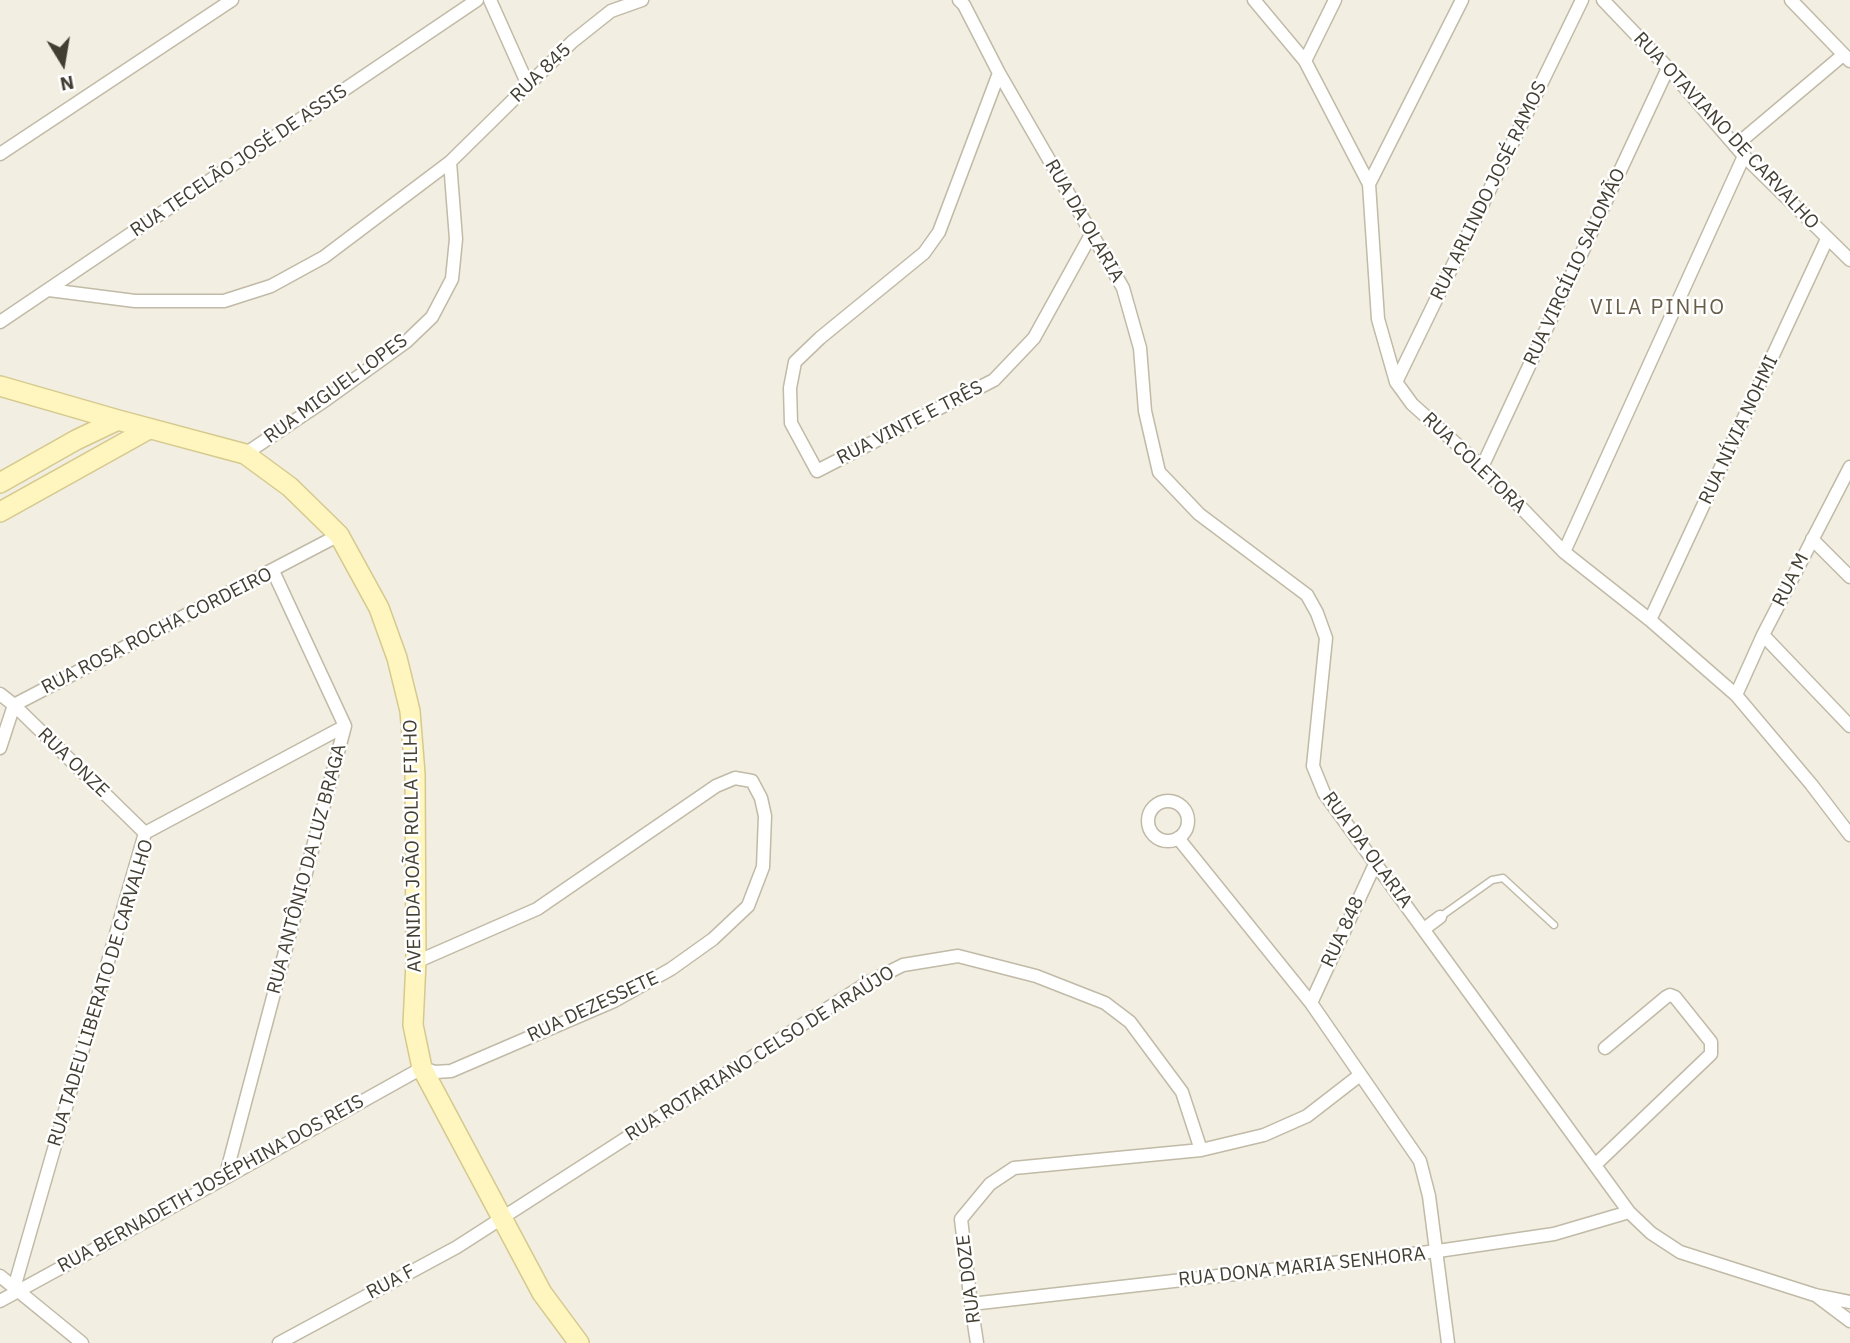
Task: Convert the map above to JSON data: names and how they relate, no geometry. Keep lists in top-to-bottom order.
{
  "streets": {
    "street": [
      "RUA 845",
      "RUA OTAVIANO DE CARVALHO",
      "RUA TECELÃO JOSÉ DE ASSIS",
      "RUA ARLINDO JOSÉ RAMOS",
      "RUA DA OLARIA",
      "RUA VIRGÍLIO SALOMÃO",
      "RUA MIGUEL LOPES",
      "RUA VINTE E TRÊS",
      "RUA NÍVIA NOHMI",
      "RUA COLETORA",
      "RUA M",
      "RUA ROSA ROCHA CORDEIRO",
      "RUA ONZE",
      "AVENIDA JOÃO ROLLA FILHO",
      "RUA ANTÔNIO DA LUZ BRAGA",
      "RUA 848",
      "RUA TADEU LIBERATO DE CARVALHO",
      "RUA DEZESSETE",
      "RUA ROTARIANO CELSO DE ARAÚJO",
      "RUA BERNADETH JOSÉPHINA DOS REIS",
      "RUA DONA MARIA SENHORA",
      "RUA DOZE",
      "RUA F"
    ]
  },
  "crossings": [
    ["RUA 845", "RUA TECELÃO JOSÉ DE ASSIS"],
    ["RUA 845", "RUA MIGUEL LOPES"],
    ["RUA OTAVIANO DE CARVALHO", "RUA VIRGÍLIO SALOMÃO"],
    ["RUA OTAVIANO DE CARVALHO", "RUA NÍVIA NOHMI"],
    ["RUA ARLINDO JOSÉ RAMOS", "RUA COLETORA"],
    ["RUA DA OLARIA", "RUA VINTE E TRÊS"],
    ["RUA DA OLARIA", "RUA 848"],
    ["RUA DA OLARIA", "RUA DONA MARIA SENHORA"],
    ["RUA VIRGÍLIO SALOMÃO", "RUA COLETORA"],
    ["RUA MIGUEL LOPES", "AVENIDA JOÃO ROLLA FILHO"],
    ["RUA NÍVIA NOHMI", "RUA COLETORA"],
    ["RUA COLETORA", "RUA M"],
    ["RUA ROSA ROCHA CORDEIRO", "RUA ONZE"],
    ["RUA ROSA ROCHA CORDEIRO", "AVENIDA JOÃO ROLLA FILHO"],
    ["RUA ROSA ROCHA CORDEIRO", "RUA ANTÔNIO DA LUZ BRAGA"],
    ["RUA ONZE", "RUA TADEU LIBERATO DE CARVALHO"],
    ["AVENIDA JOÃO ROLLA FILHO", "RUA DEZESSETE"],
    ["AVENIDA JOÃO ROLLA FILHO", "RUA ROTARIANO CELSO DE ARAÚJO"],
    ["AVENIDA JOÃO ROLLA FILHO", "RUA BERNADETH JOSÉPHINA DOS REIS"],
    ["AVENIDA JOÃO ROLLA FILHO", "RUA F"],
    ["RUA ANTÔNIO DA LUZ BRAGA", "RUA TADEU LIBERATO DE CARVALHO"],
    ["RUA ANTÔNIO DA LUZ BRAGA", "RUA BERNADETH JOSÉPHINA DOS REIS"],
    ["RUA TADEU LIBERATO DE CARVALHO", "RUA BERNADETH JOSÉPHINA DOS REIS"],
    ["RUA DEZESSETE", "RUA BERNADETH JOSÉPHINA DOS REIS"],
    ["RUA ROTARIANO CELSO DE ARAÚJO", "RUA DOZE"],
    ["RUA ROTARIANO CELSO DE ARAÚJO", "RUA F"],
    ["RUA DONA MARIA SENHORA", "RUA DOZE"]
  ],
  "districts": ["VILA PINHO"],
  "north": "bottom"
}
